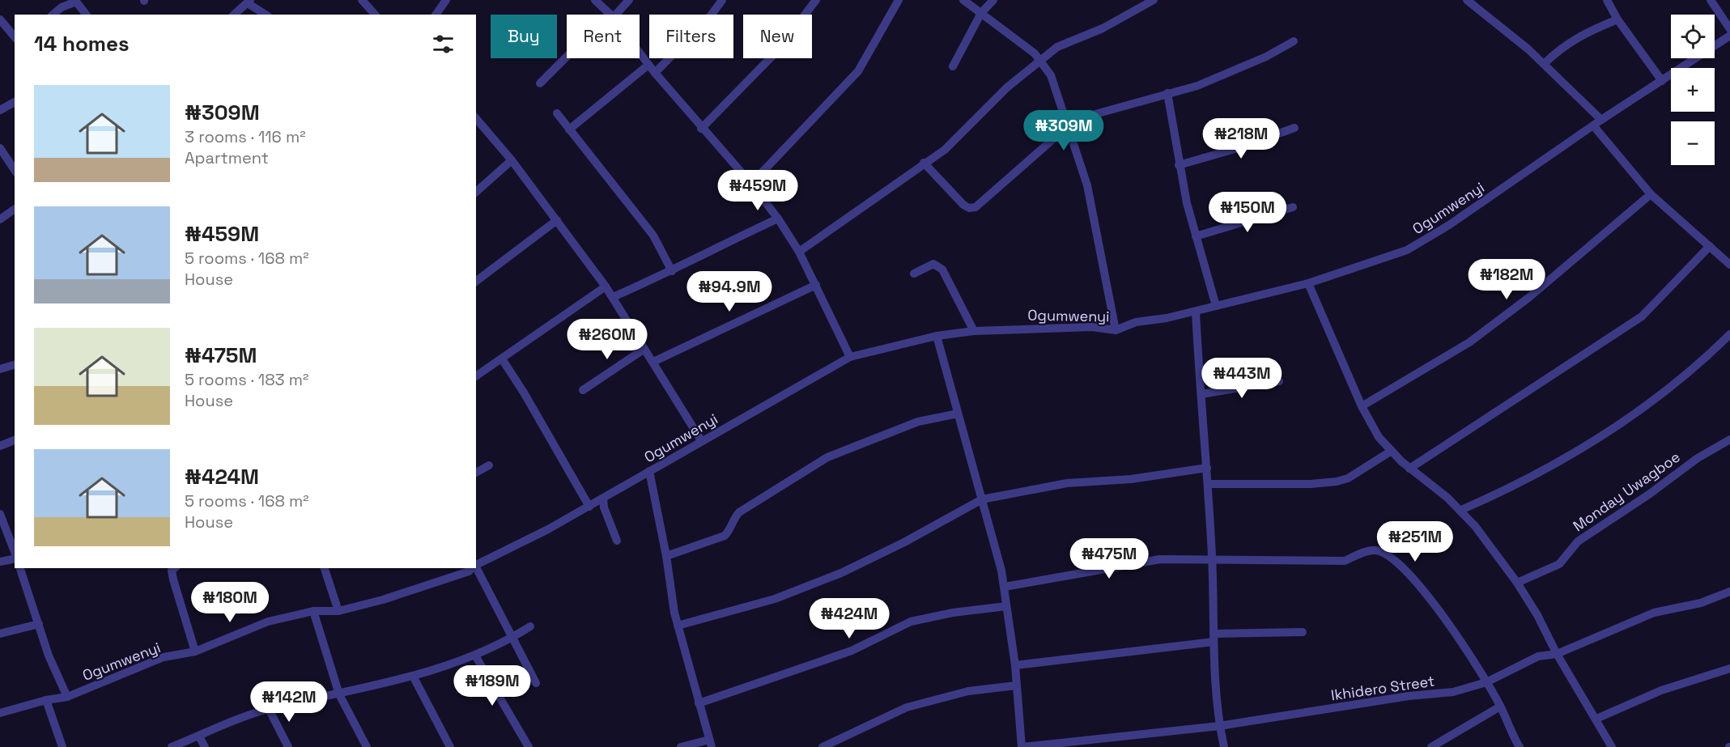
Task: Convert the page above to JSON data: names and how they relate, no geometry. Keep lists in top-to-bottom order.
{
  "streets": {
    "street": ["Ogumwenyi", "Monday Uwagboe", "Ikhidero Street"]
  },
  "page": {
    "map_buttons": ["+", "−"],
    "chip": [
      "Buy",
      "Rent",
      "Filters",
      "New"
    ],
    "heading": "14 homes",
    "list": [
      {
        "name": "₦309M",
        "note": "3 rooms · 116 m² · Apartment"
      },
      {
        "name": "₦459M",
        "note": "5 rooms · 168 m² · House"
      },
      {
        "name": "₦475M",
        "note": "5 rooms · 183 m² · House"
      },
      {
        "name": "₦424M",
        "note": "5 rooms · 168 m² · House"
      }
    ],
    "price": [
      "₦309M",
      "₦218M",
      "₦459M",
      "₦150M",
      "₦182M",
      "₦94.9M",
      "₦260M",
      "₦443M",
      "₦251M",
      "₦475M",
      "₦180M",
      "₦424M",
      "₦189M",
      "₦142M"
    ]
  }
}
